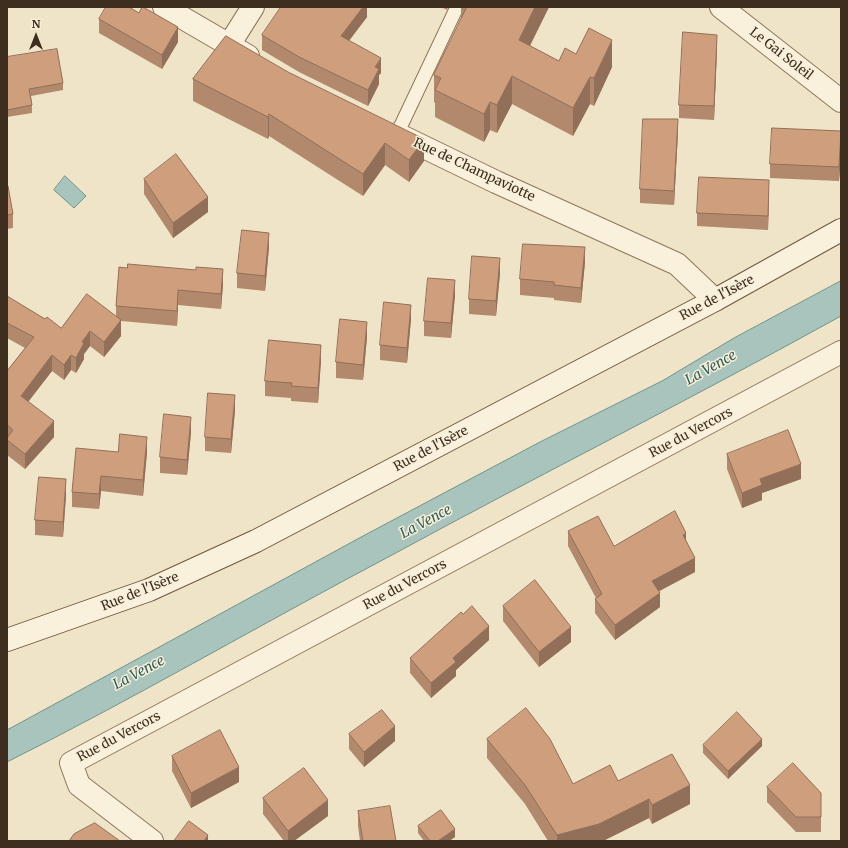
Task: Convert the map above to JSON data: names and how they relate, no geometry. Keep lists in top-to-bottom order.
{
  "streets": {
    "street": [
      "Le Gai Soleil",
      "Rue de Champaviotte",
      "Rue de l'Isère",
      "Rue du Vercors"
    ]
  },
  "crossings": [
    ["Rue de Champaviotte", "Rue de l'Isère"]
  ],
  "water": ["La Vence"],
  "north": "top"
}
